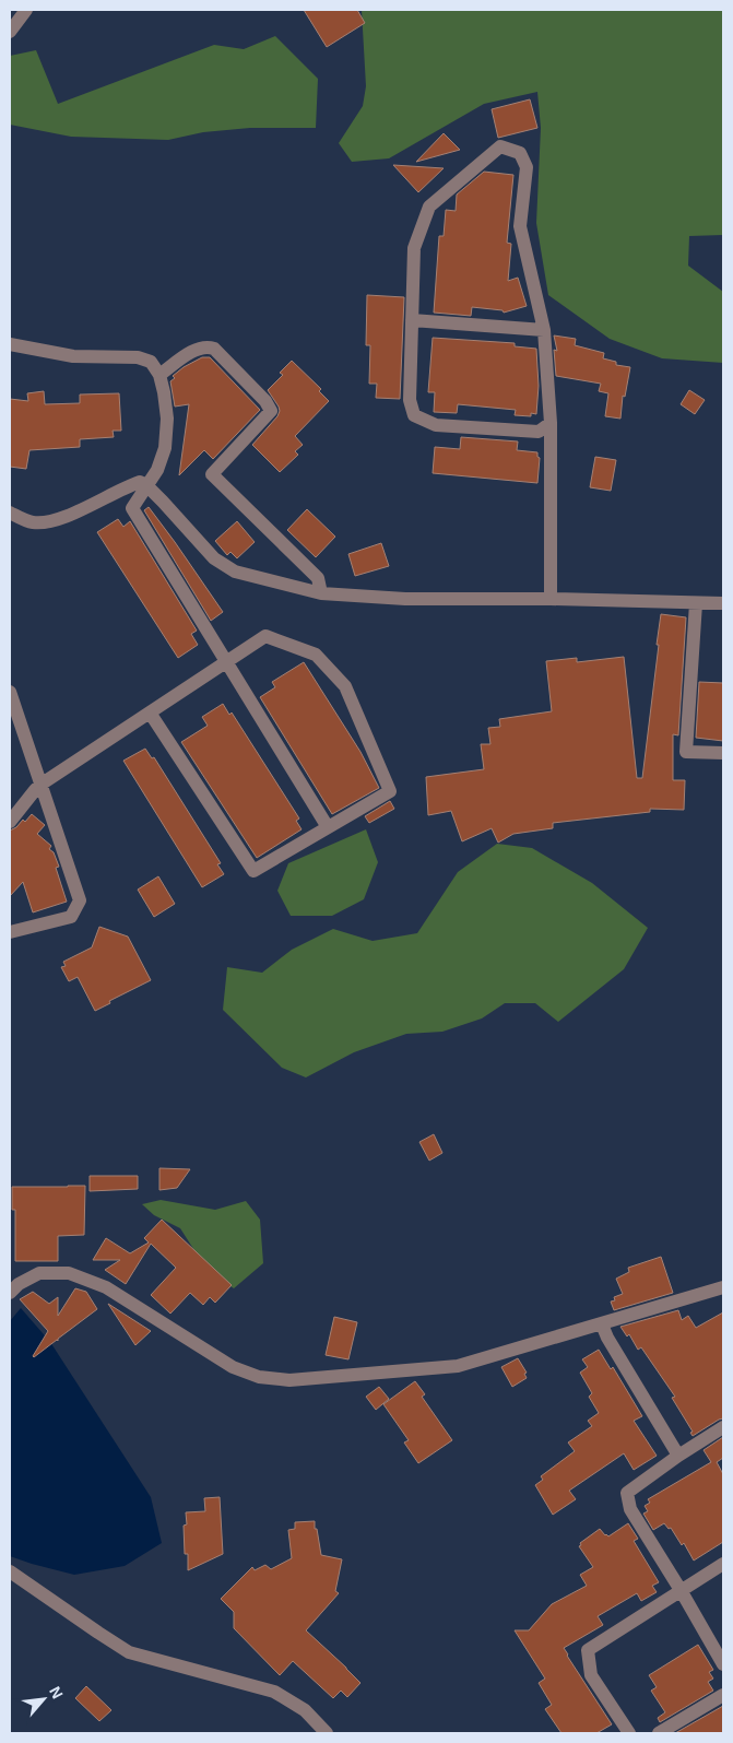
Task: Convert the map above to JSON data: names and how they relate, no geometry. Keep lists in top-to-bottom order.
{
  "north": "top right"
}
